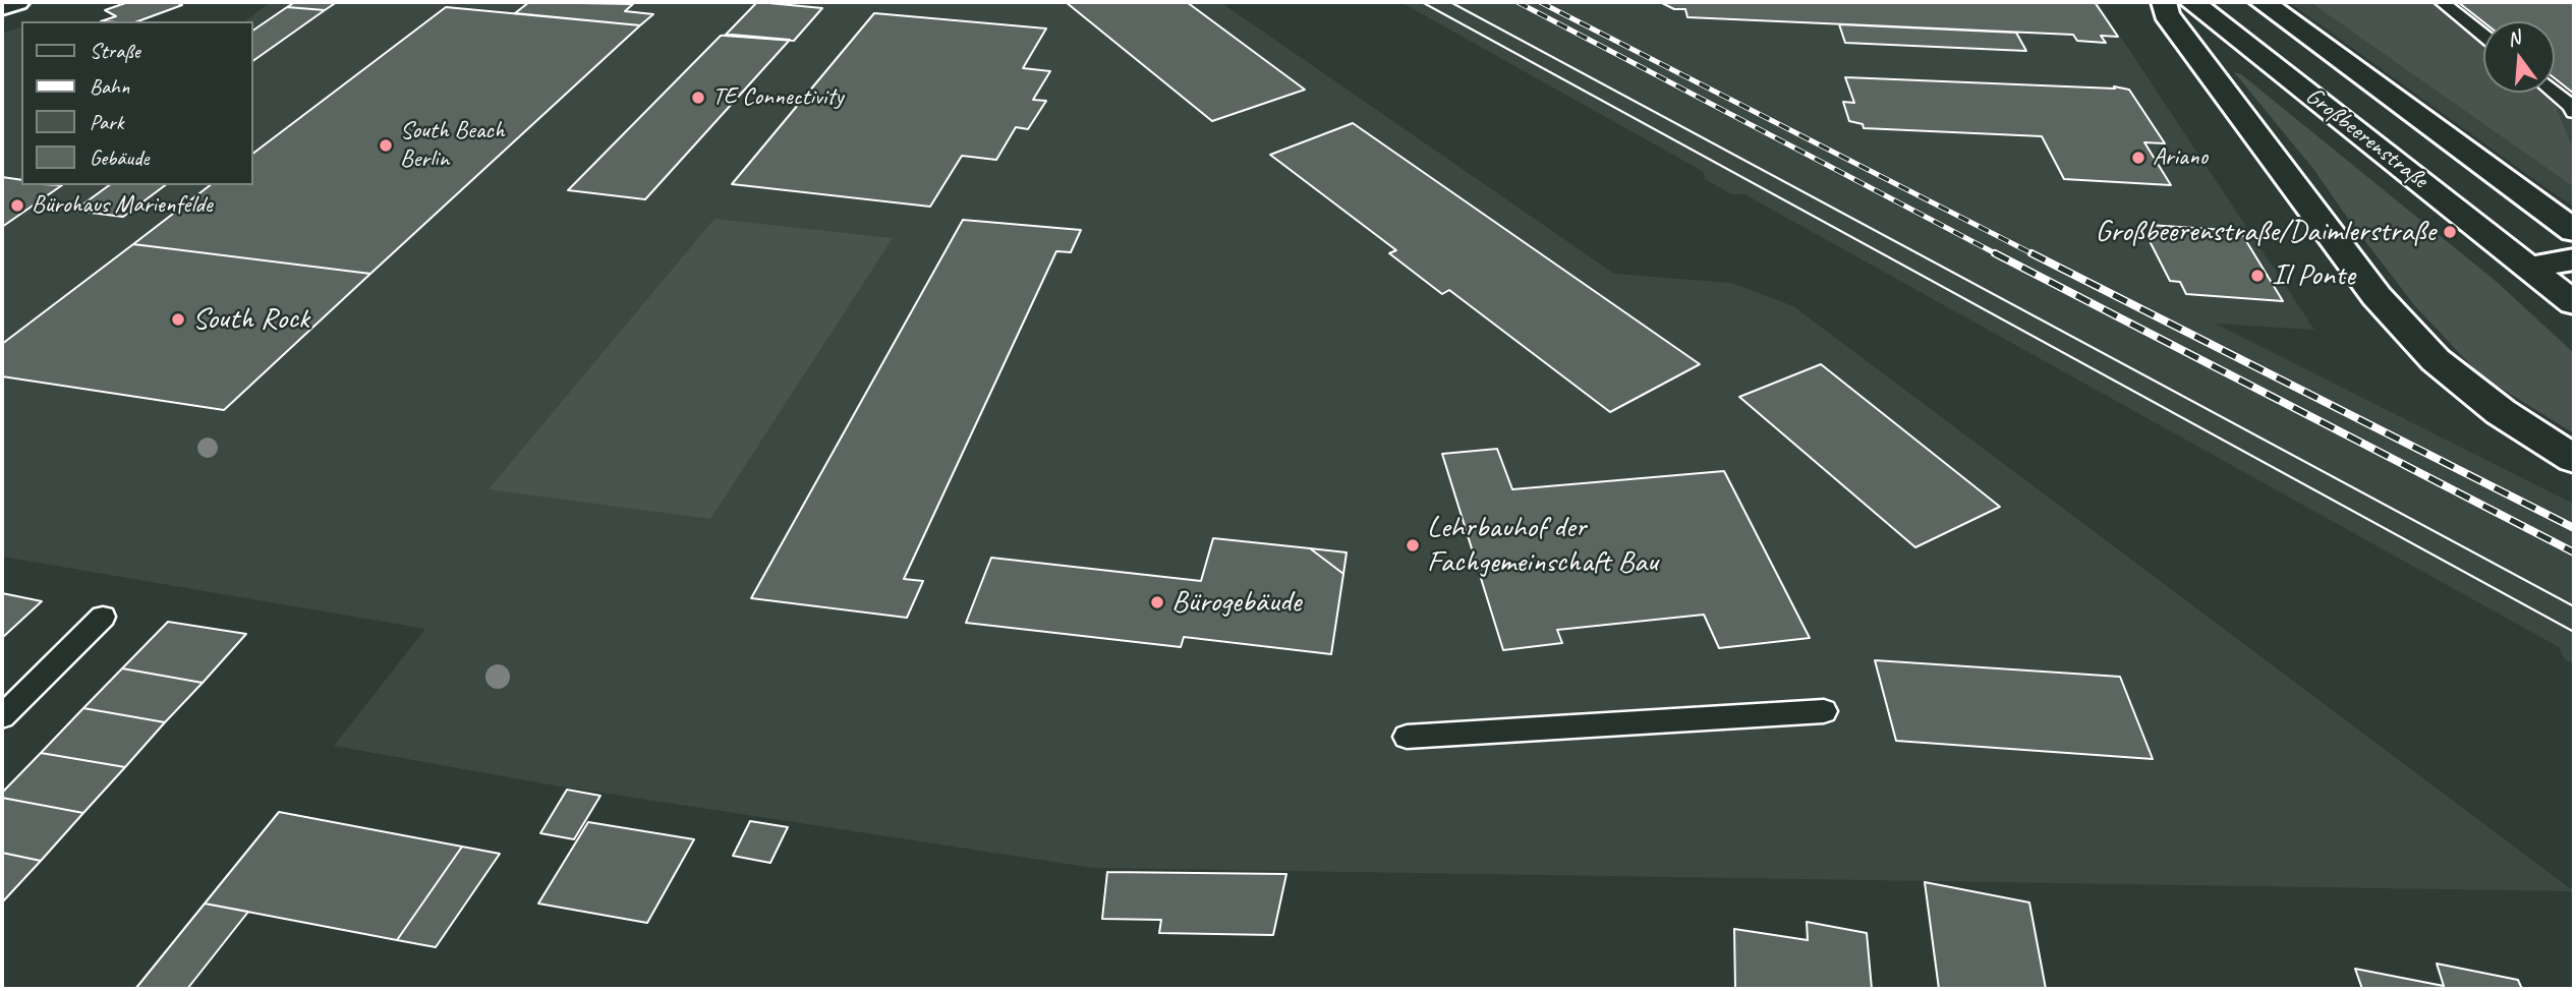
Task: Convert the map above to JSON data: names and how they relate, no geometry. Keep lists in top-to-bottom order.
{
  "streets": {
    "main road": ["Großbeerenstraße"]
  },
  "places": [
    "TE Connectivity",
    "South Beach Berlin",
    "Ariano",
    "Bürohaus Marienfelde",
    "Großbeerenstraße/Daimlerstraße",
    "Il Ponte",
    "South Rock",
    "Lehrbauhof der Fachgemeinschaft Bau",
    "Bürogebäude"
  ],
  "legend": [
    "Straße",
    "Bahn",
    "Park",
    "Gebäude"
  ],
  "north": "top"
}
